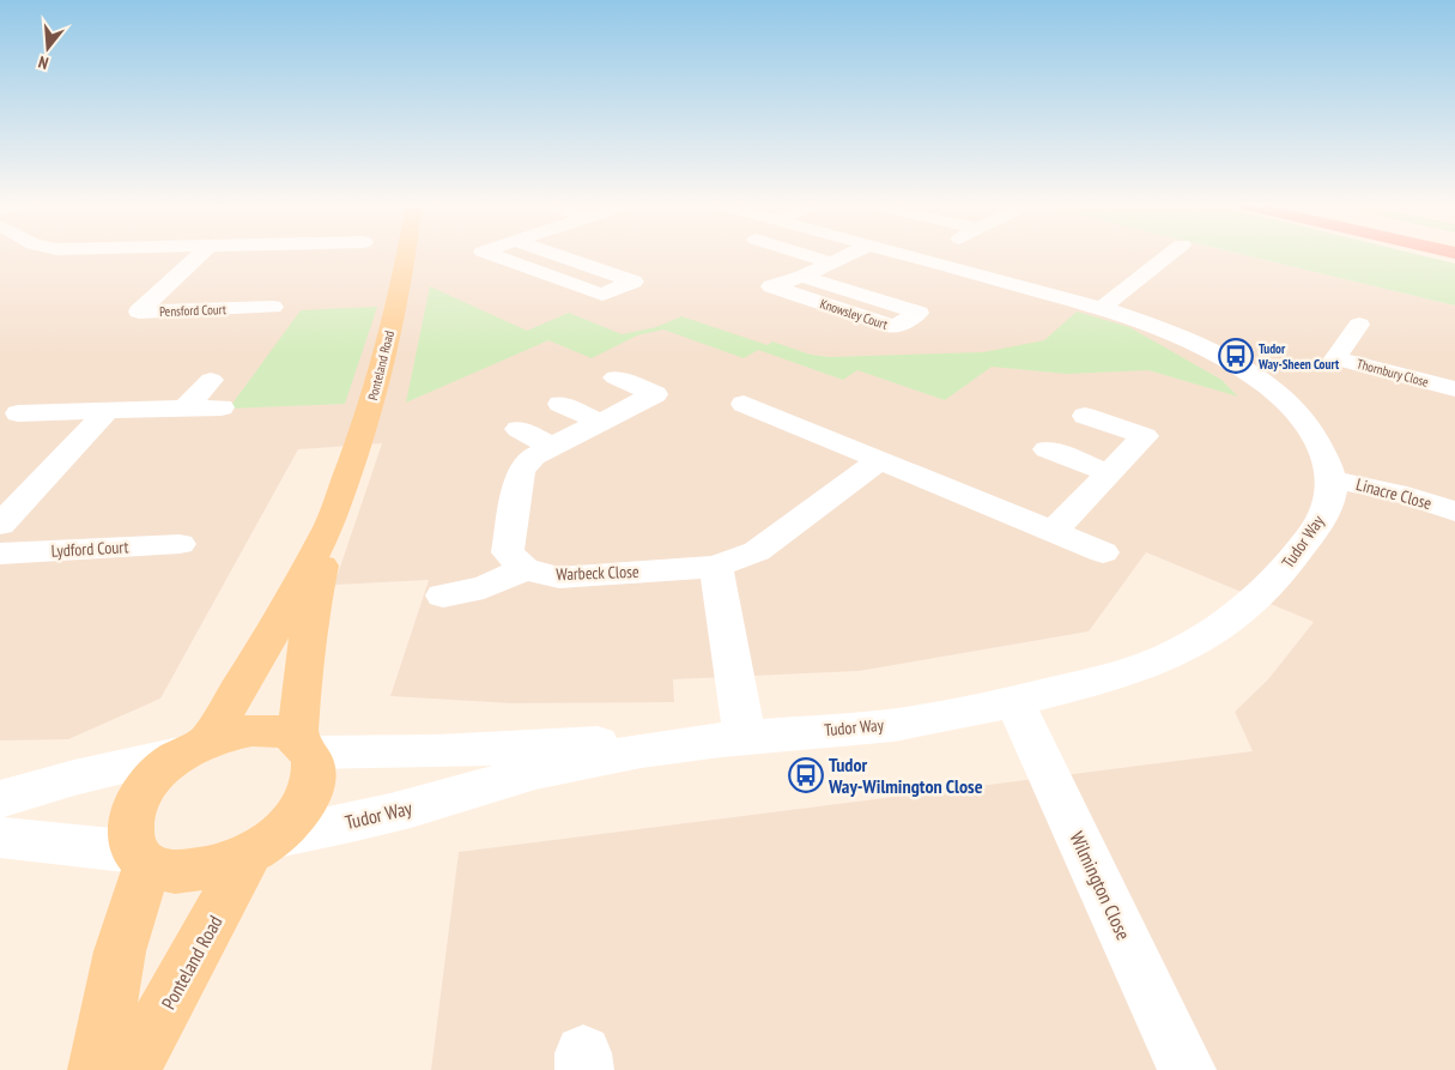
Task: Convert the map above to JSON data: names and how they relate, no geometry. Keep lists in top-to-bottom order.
{
  "streets": {
    "main road": ["Ponteland Road"],
    "street": [
      "Pensford Court",
      "Knowsley Court",
      "Thornbury Close",
      "Linacre Close",
      "Tudor Way",
      "Lydford Court",
      "Warbeck Close",
      "Wilmington Close"
    ]
  },
  "crossings": [
    ["Ponteland Road", "Tudor Way"],
    ["Linacre Close", "Tudor Way"],
    ["Tudor Way", "Wilmington Close"]
  ],
  "places": {
    "bus stop": ["Tudor Way-Sheen Court", "Tudor Way-Wilmington Close"]
  },
  "north": "bottom"
}
